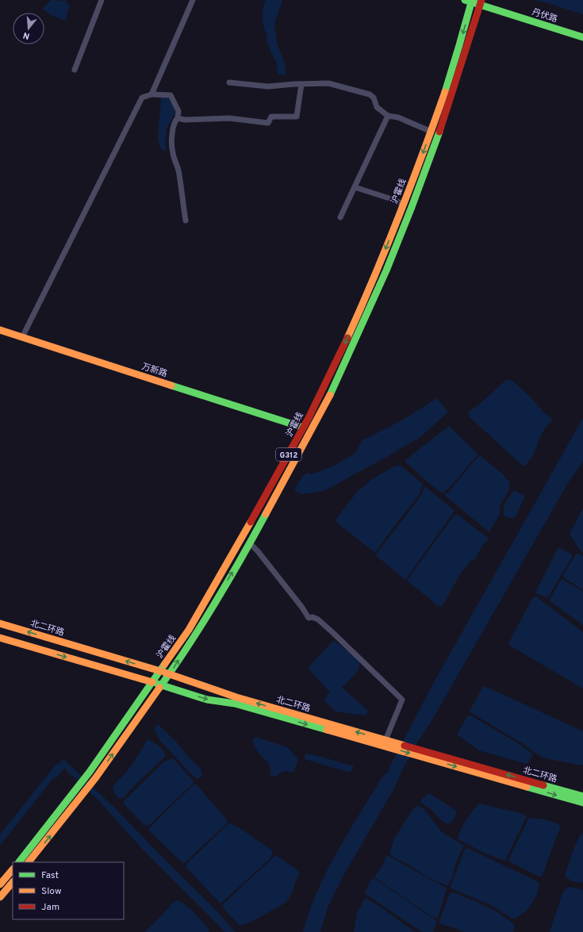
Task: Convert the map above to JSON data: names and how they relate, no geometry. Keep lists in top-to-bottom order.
{
  "streets": {
    "main road": [
      "丹伏路",
      "沪霍线",
      "万新路",
      "G312",
      "北二环路"
    ]
  },
  "crossings": [
    ["丹伏路", "沪霍线"],
    ["沪霍线", "万新路"],
    ["沪霍线", "北二环路"]
  ],
  "legend": ["Fast", "Slow", "Jam"],
  "north": "bottom"
}
